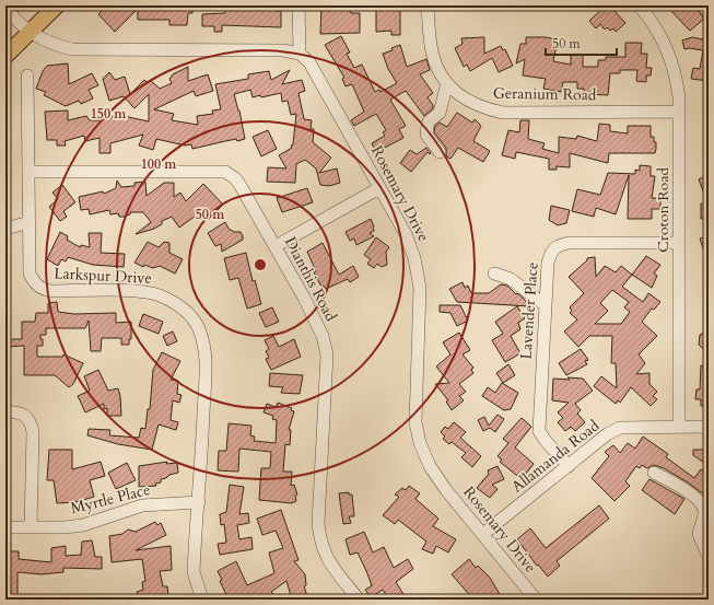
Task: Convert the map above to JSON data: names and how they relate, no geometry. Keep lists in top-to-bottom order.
{
  "streets": {
    "street": [
      "Geranium Road",
      "Rosemary Drive",
      "Croton Road",
      "Larkspur Drive",
      "Dianthis Road",
      "Lavender Place",
      "Allamanda Road",
      "Myrtle Place"
    ]
  },
  "crossings": [
    ["Geranium Road", "Croton Road"],
    ["Rosemary Drive", "Allamanda Road"],
    ["Croton Road", "Lavender Place"],
    ["Croton Road", "Allamanda Road"],
    ["Larkspur Drive", "Dianthis Road"],
    ["Larkspur Drive", "Myrtle Place"],
    ["Lavender Place", "Allamanda Road"]
  ],
  "scale_bar": "50 m",
  "rings": ["150 m", "100 m", "50 m"]
}
